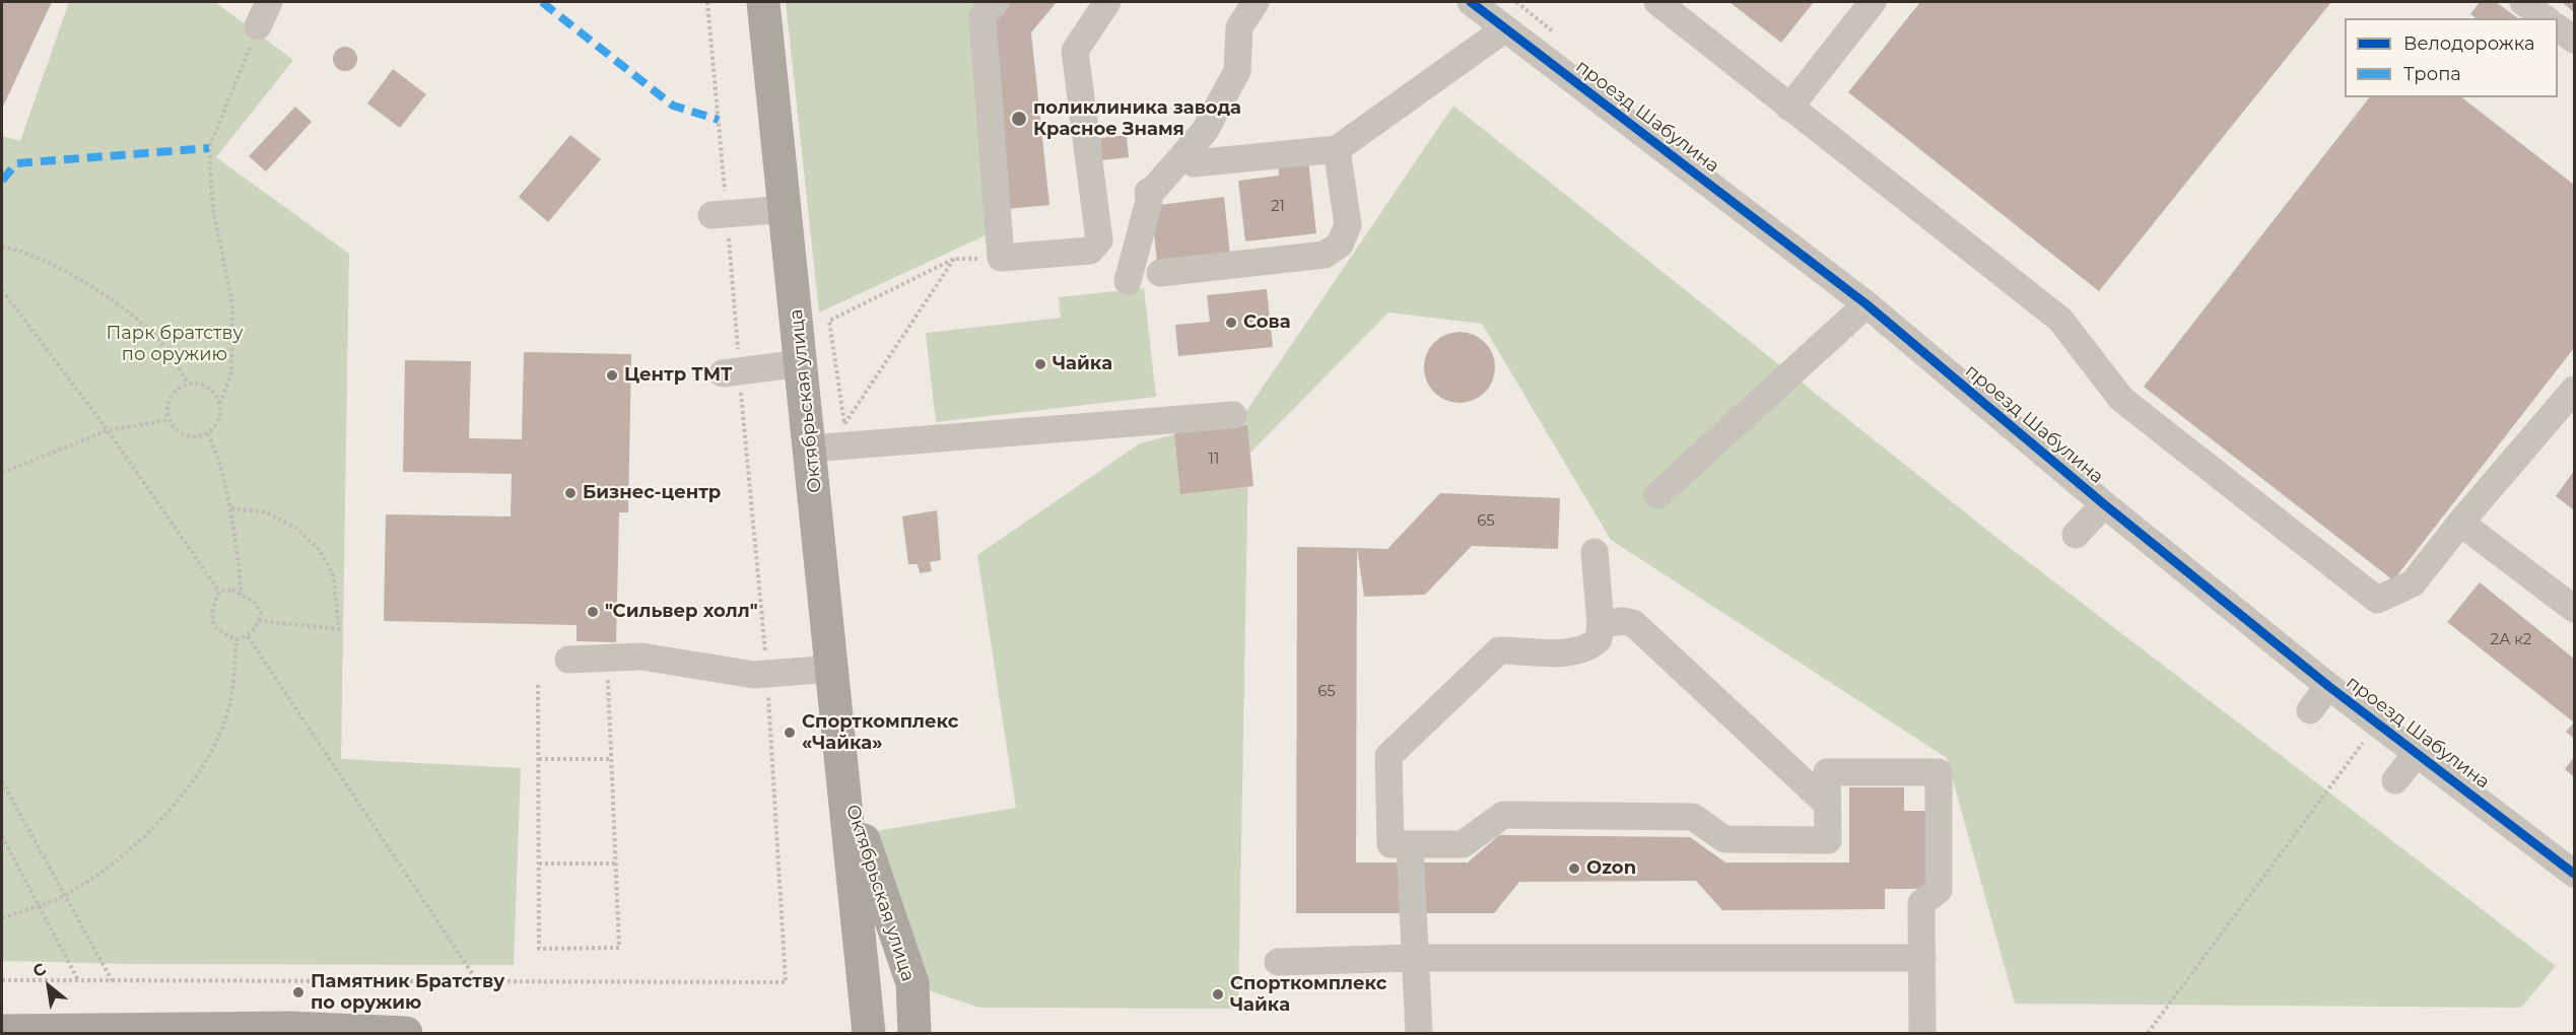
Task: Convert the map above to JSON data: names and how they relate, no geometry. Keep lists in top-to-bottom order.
{
  "streets": {
    "main road": ["Октябрьская улица"],
    "street": ["проезд Шабулина"]
  },
  "parks": ["Парк братству по оружию"],
  "places": [
    "поликлиника завода Красное Знамя",
    "Сова",
    "Чайка",
    "Центр ТМТ",
    "Бизнес-центр",
    "\"Сильвер холл\"",
    "Спорткомплекс «Чайка»",
    "Ozon",
    "Памятник Братству по оружию",
    "Спорткомплекс Чайка"
  ],
  "house_numbers": [
    "21",
    "11",
    "65",
    "2А к2",
    "65"
  ],
  "legend": ["Велодорожка", "Тропа"],
  "north": "top left"
}
